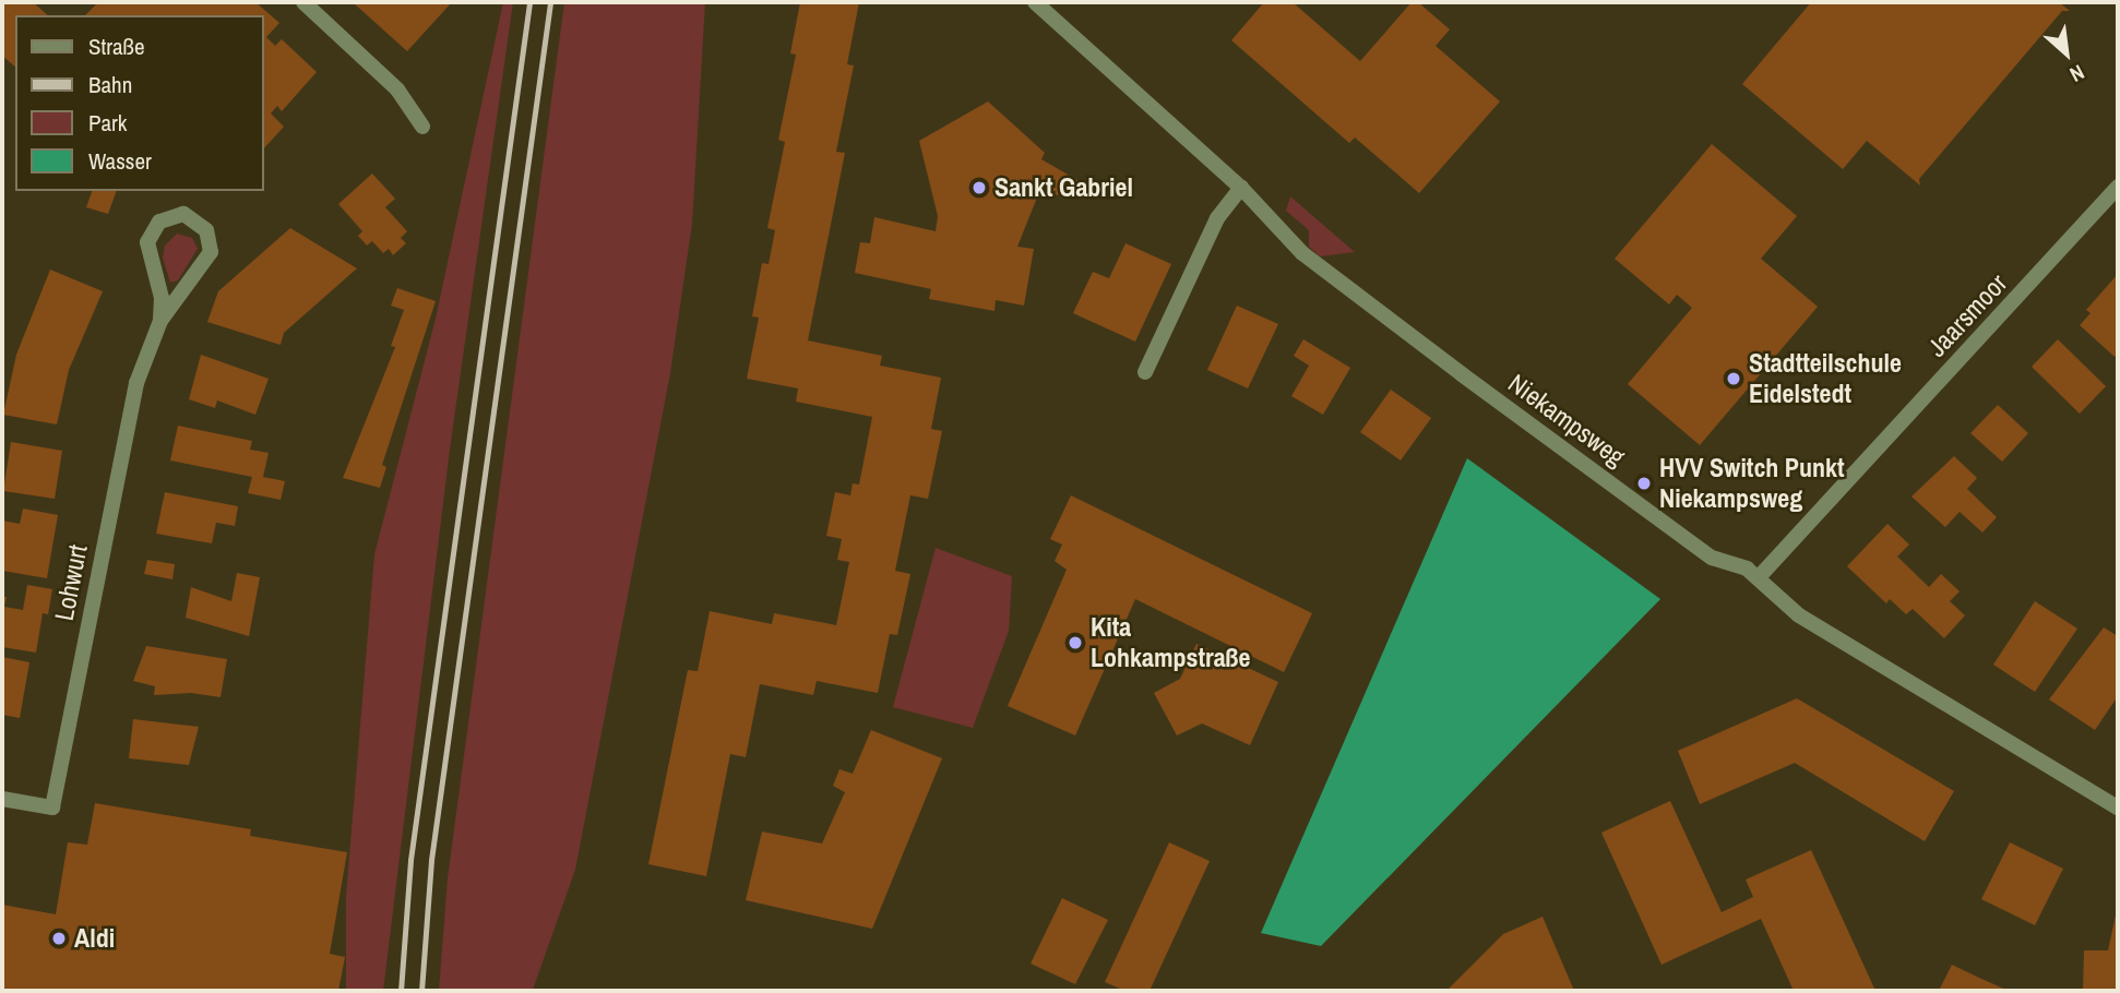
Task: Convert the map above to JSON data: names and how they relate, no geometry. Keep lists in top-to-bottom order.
{
  "streets": {
    "street": ["Jaarsmoor", "Niekampsweg", "Lohwurt"]
  },
  "crossings": [
    ["Jaarsmoor", "Niekampsweg"]
  ],
  "places": [
    "Sankt Gabriel",
    "Stadtteilschule Eidelstedt",
    "HVV Switch Punkt Niekampsweg",
    "Kita Lohkampstraße",
    "Aldi"
  ],
  "legend": [
    "Straße",
    "Bahn",
    "Park",
    "Wasser"
  ],
  "north": "bottom right"
}
